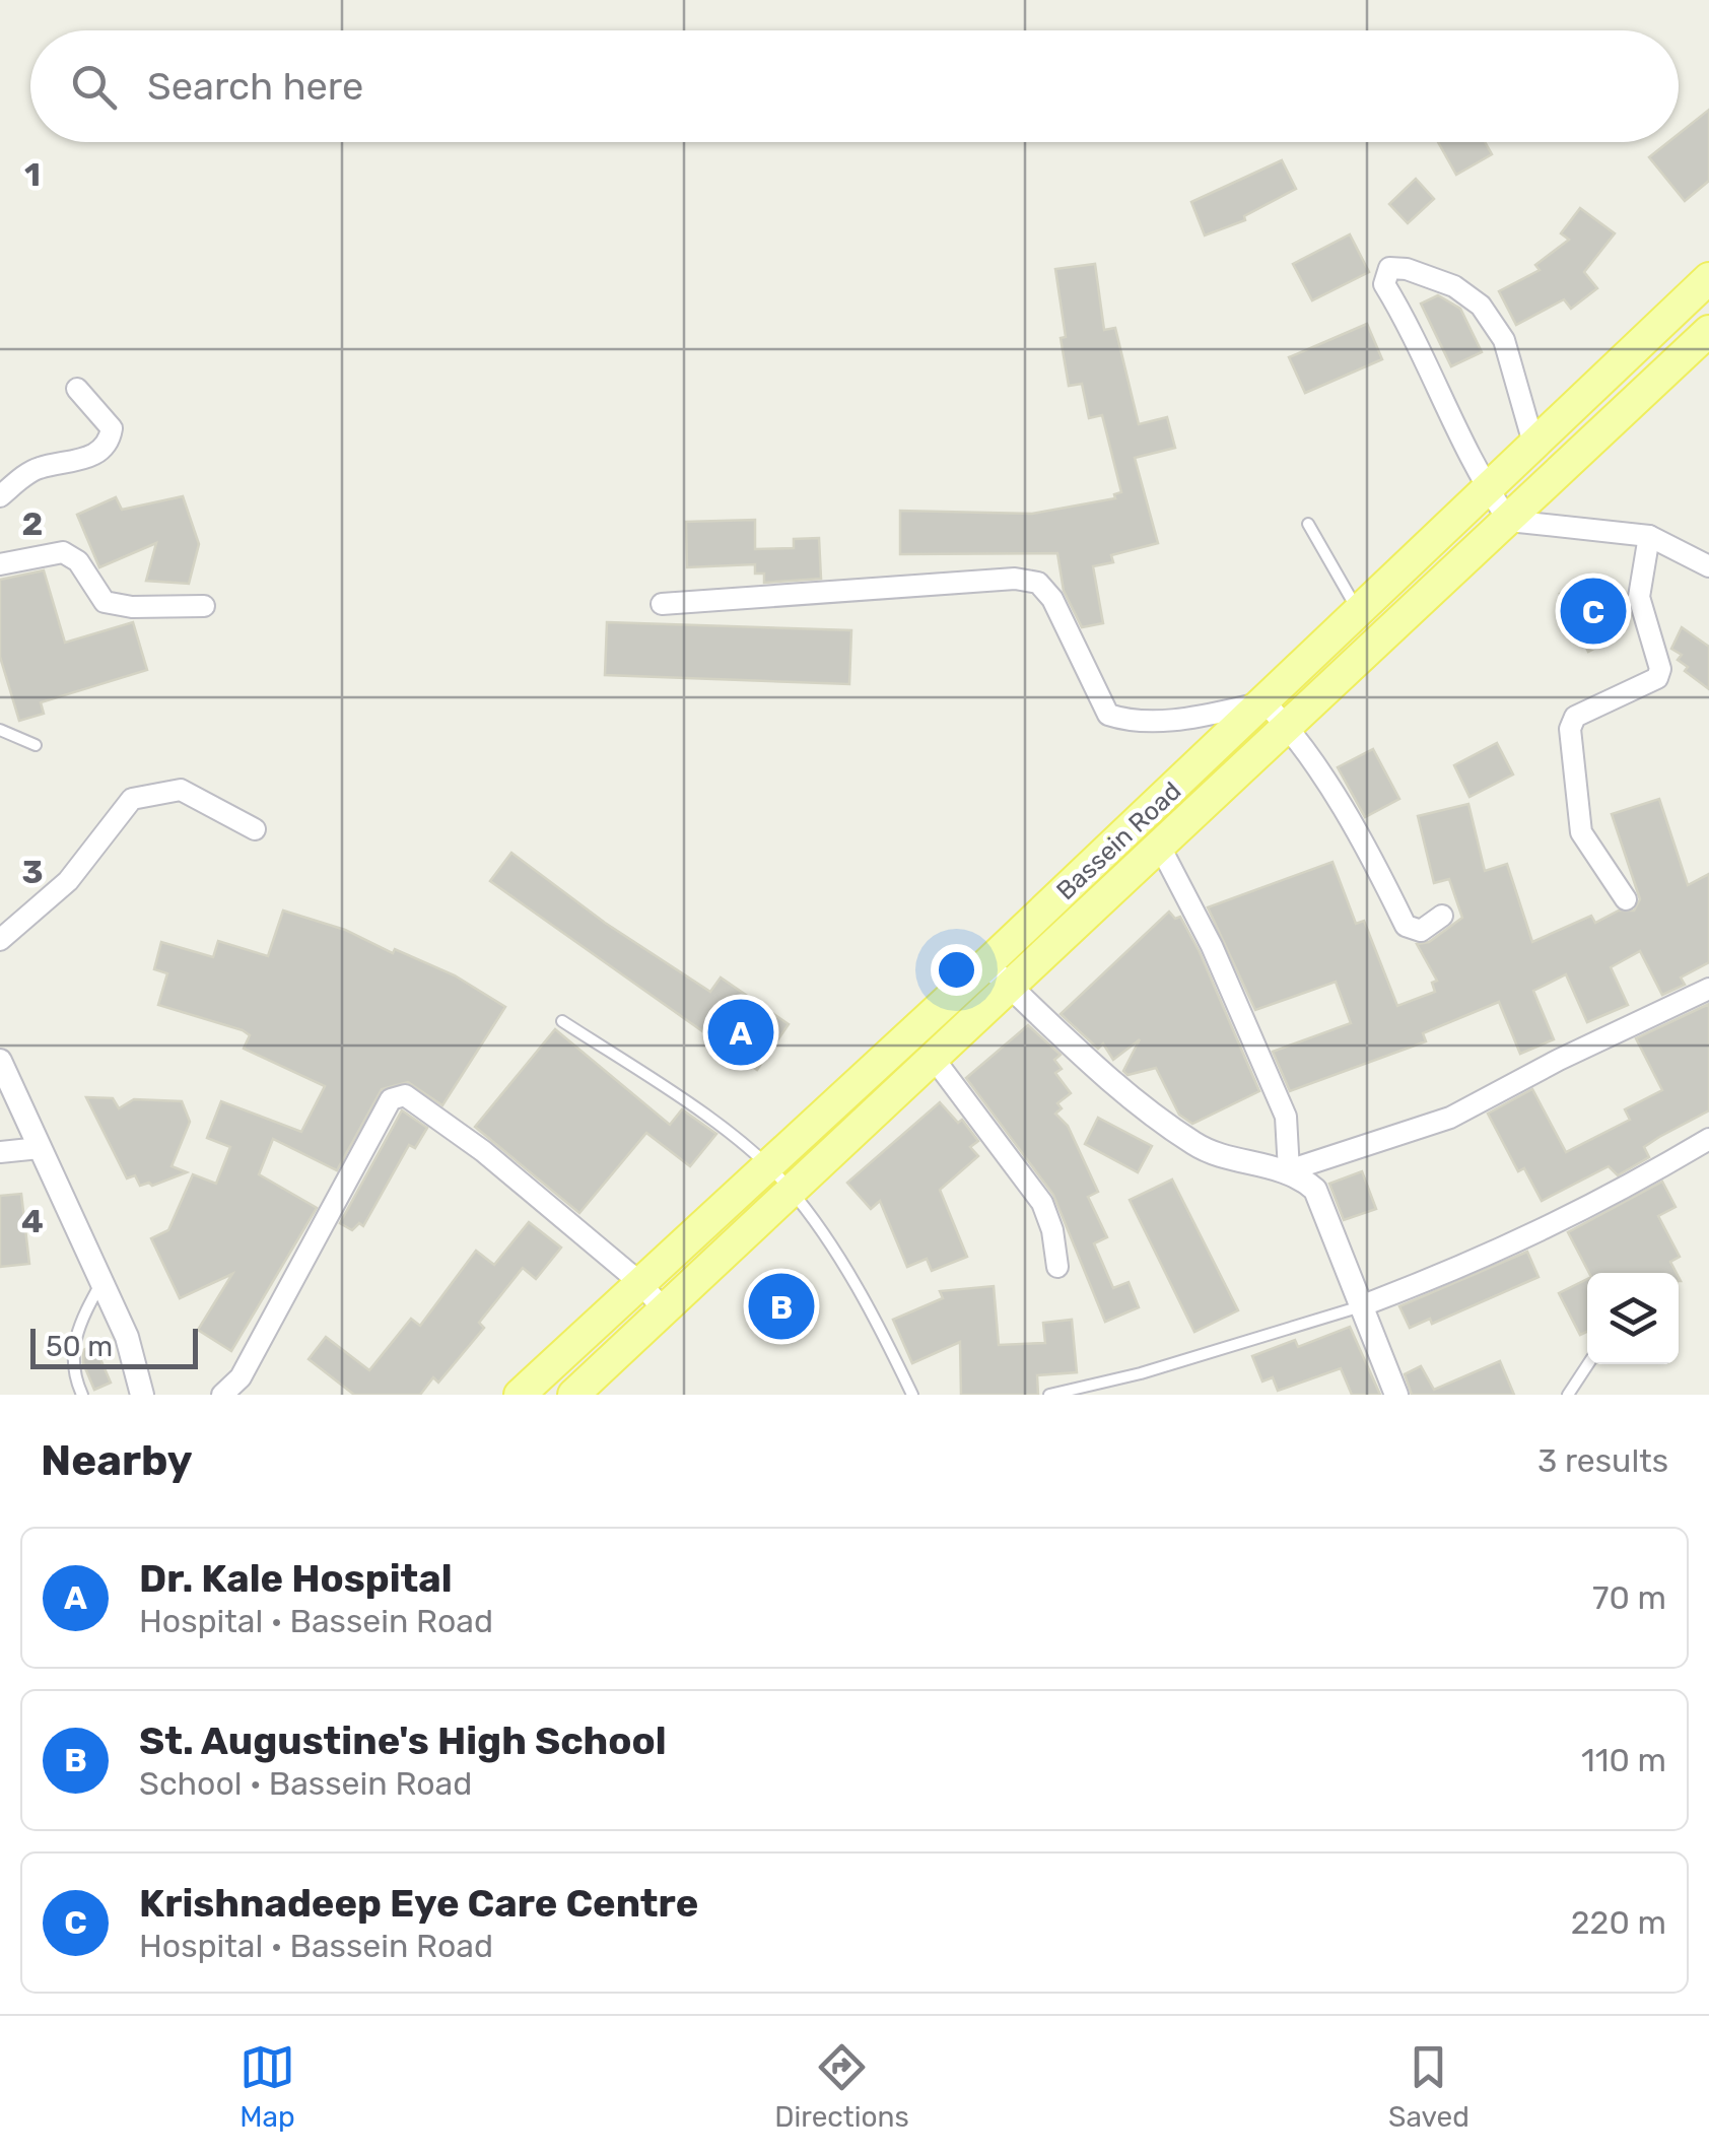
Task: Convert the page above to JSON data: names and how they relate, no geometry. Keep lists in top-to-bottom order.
{
  "streets": {
    "main road": ["Bassein Road"]
  },
  "scale_bar": "50 m",
  "page": {
    "search": "Search here",
    "pins": ["C", "A", "B"],
    "scale": "50 m",
    "heading": ["Nearby", "3 results"],
    "list": [
      {
        "mark": "A",
        "name": "Dr. Kale Hospital",
        "note": "Hospital · Bassein Road",
        "value": "70 m"
      },
      {
        "mark": "B",
        "name": "St. Augustine's High School",
        "note": "School · Bassein Road",
        "value": "110 m"
      },
      {
        "mark": "C",
        "name": "Krishnadeep Eye Care Centre",
        "note": "Hospital · Bassein Road",
        "value": "220 m"
      }
    ],
    "nav": ["Map", "Directions", "Saved"]
  },
  "grid": {
    "rows": [
      "1",
      "2",
      "3",
      "4"
    ]
  }
}
